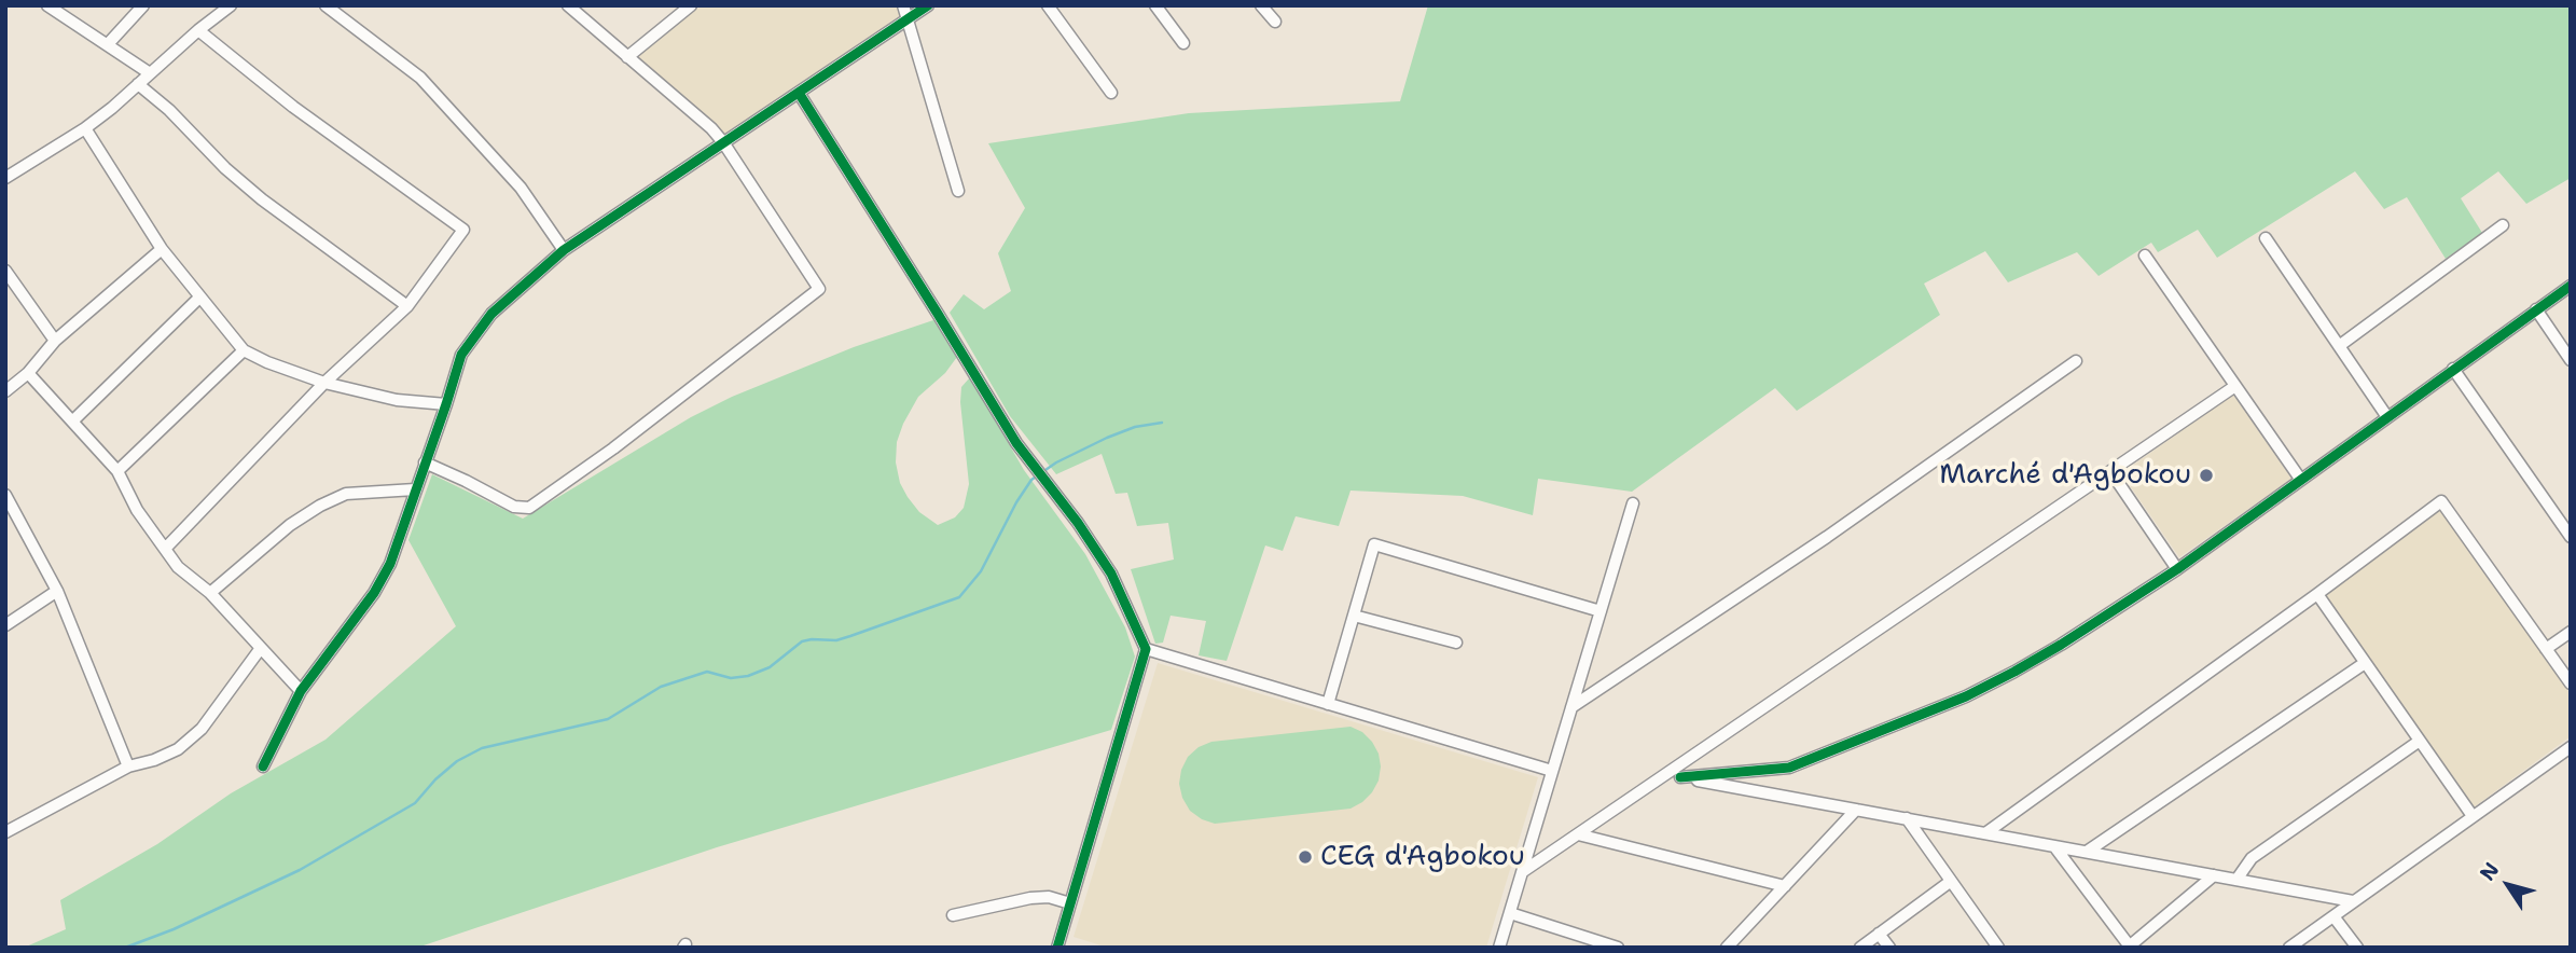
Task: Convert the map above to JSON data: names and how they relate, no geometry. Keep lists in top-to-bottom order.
{
  "places": ["Marché d'Agbokou", "CEG d'Agbokou"],
  "north": "top left"
}
